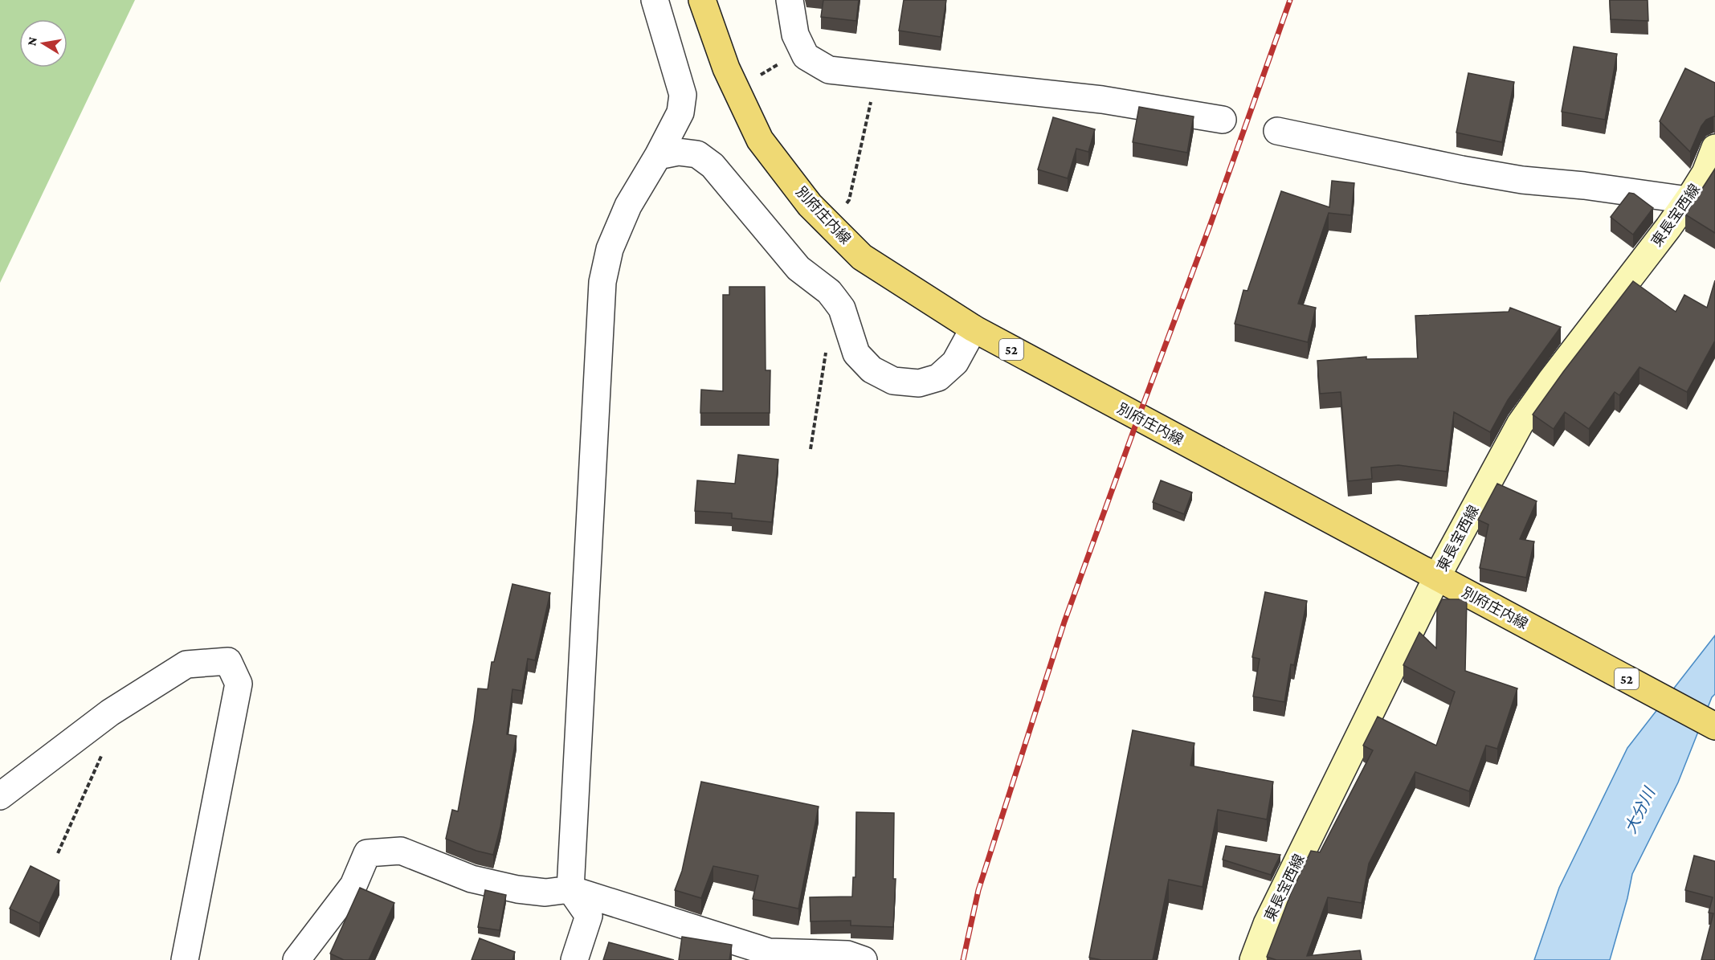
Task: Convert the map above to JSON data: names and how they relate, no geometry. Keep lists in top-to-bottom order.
{
  "streets": {
    "main road": ["別府庄内線", "東長宝西線", "52"]
  },
  "crossings": [
    ["別府庄内線", "東長宝西線"]
  ],
  "water": ["大分川"],
  "north": "left"
}
